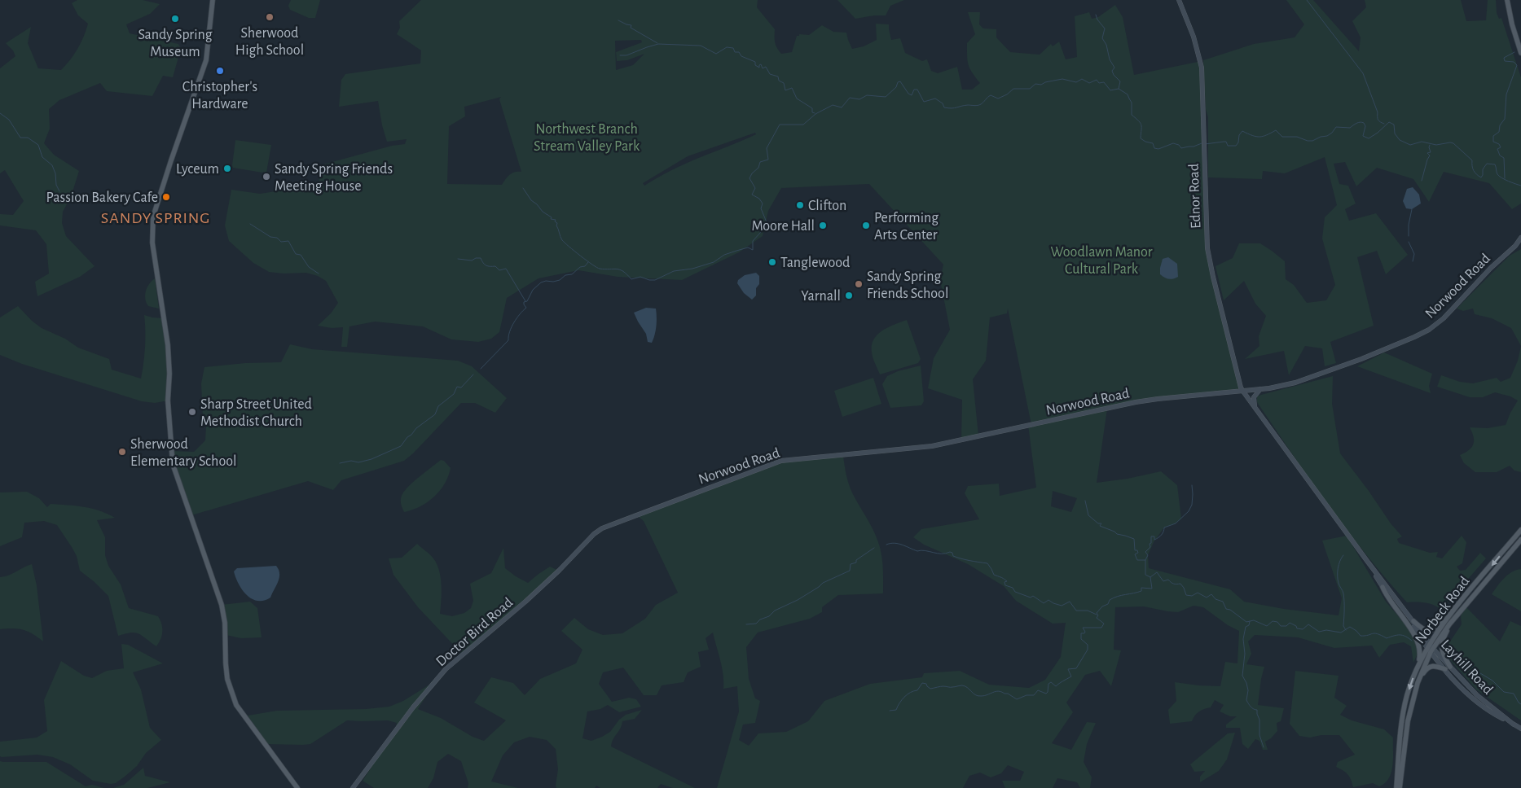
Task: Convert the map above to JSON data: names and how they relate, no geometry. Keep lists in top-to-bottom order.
{
  "streets": {
    "main road": [
      "Ednor Road",
      "Norwood Road",
      "Norbeck Road",
      "Doctor Bird Road",
      "Layhill Road"
    ]
  },
  "crossings": [
    ["Ednor Road", "Norwood Road"],
    ["Ednor Road", "Layhill Road"],
    ["Norwood Road", "Doctor Bird Road"],
    ["Norwood Road", "Layhill Road"],
    ["Norbeck Road", "Layhill Road"]
  ],
  "districts": ["SANDY SPRING"],
  "parks": ["Northwest Branch Stream Valley Park", "Woodlawn Manor Cultural Park"],
  "places": [
    "Sherwood High School",
    "Sandy Spring Museum",
    "Christopher's Hardware",
    "Lyceum",
    "Sandy Spring Friends Meeting House",
    "Passion Bakery Cafe",
    "Clifton",
    "Moore Hall",
    "Performing Arts Center",
    "Tanglewood",
    "Sandy Spring Friends School",
    "Yarnall",
    "Sharp Street United Methodist Church",
    "Sherwood Elementary School"
  ]
}
